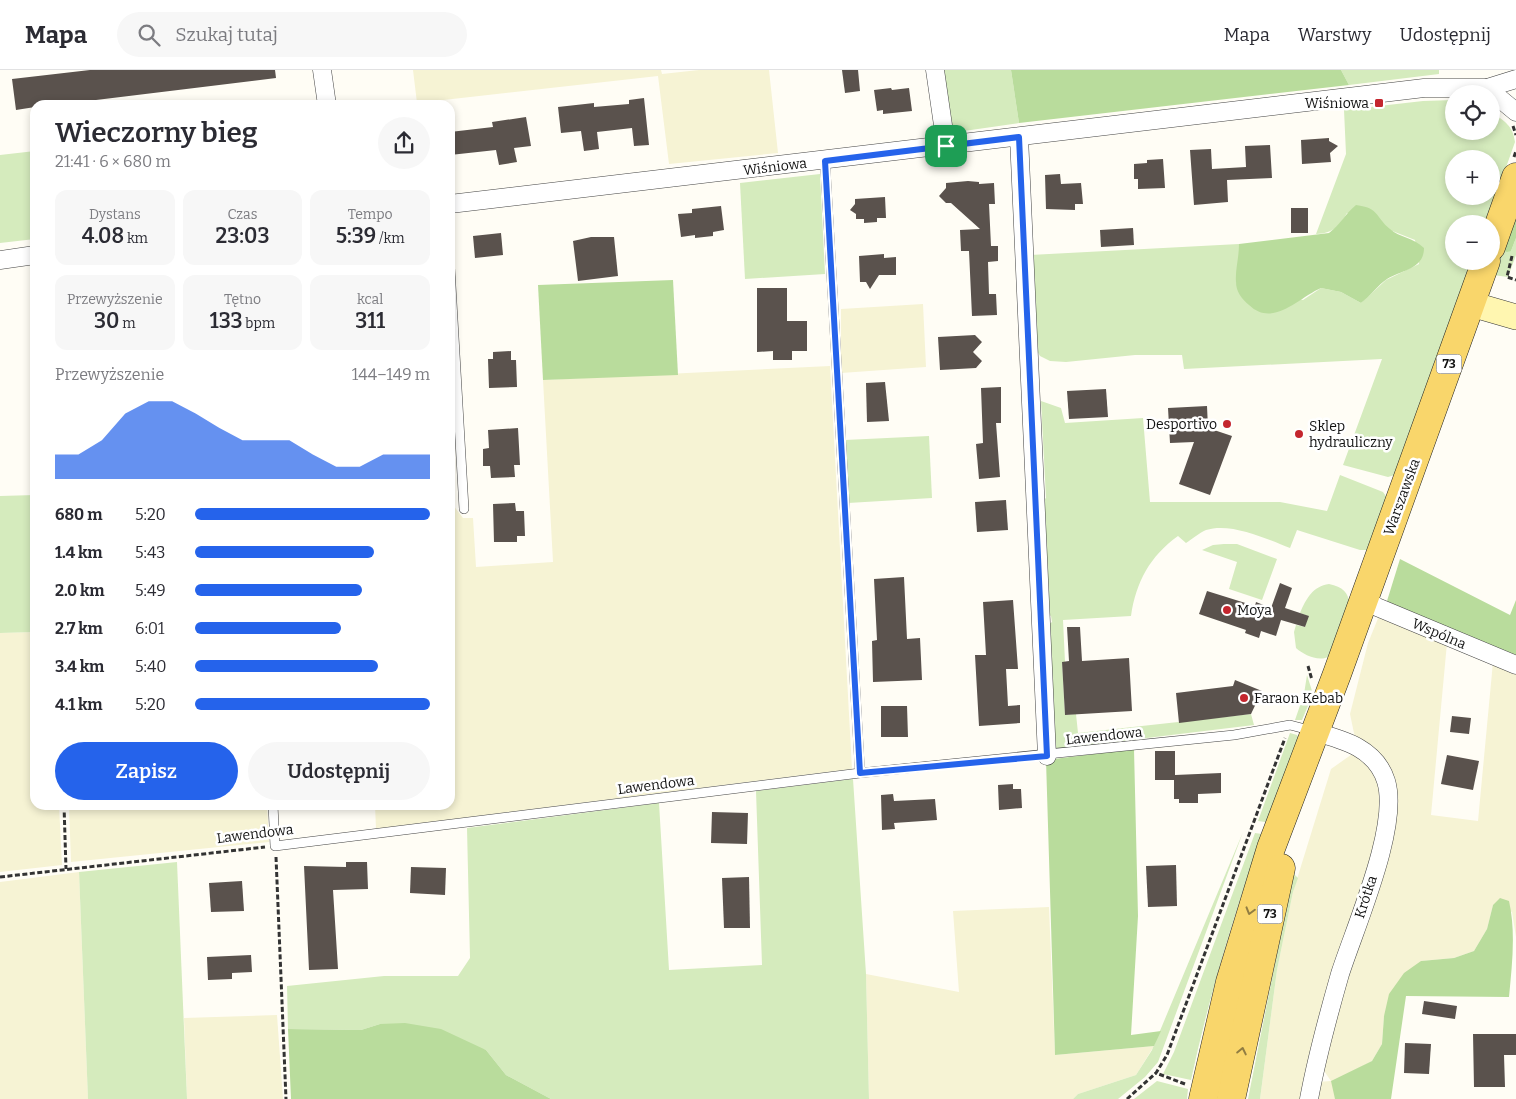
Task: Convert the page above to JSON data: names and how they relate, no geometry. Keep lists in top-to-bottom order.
{
  "streets": {
    "main road": ["73", "Warszawska"],
    "street": ["Wiśniowa", "Wspólna", "Krótka"],
    "lane": ["Lawendowa"]
  },
  "crossings": [
    ["73", "Warszawska"],
    ["73", "Lawendowa"],
    ["73", "Krótka"],
    ["Warszawska", "Wspólna"],
    ["Warszawska", "Lawendowa"],
    ["Warszawska", "Krótka"],
    ["Lawendowa", "Krótka"]
  ],
  "places": {
    "transit": ["Wiśniowa"],
    "other": [
      "Desportivo",
      "Sklep hydrauliczny",
      "Moya",
      "Faraon Kebab"
    ]
  },
  "page": {
    "header": "Mapa",
    "search": "Szukaj tutaj",
    "nav": ["Mapa", "Warstwy", "Udostępnij"],
    "map_buttons": ["+", "−"],
    "heading": ["Wieczorny bieg", "21:41 · 6 × 680 m"],
    "stats": [
      ["Dystans", "4.08 km"],
      ["Czas", "23:03"],
      ["Tempo", "5:39 /km"],
      ["Przewyższenie", "30 m"],
      ["Tętno", "133 bpm"],
      ["kcal", "311"]
    ],
    "chart": ["Przewyższenie", "144–149 m"],
    "list": [
      {
        "name": "680 m",
        "note": "5:20"
      },
      {
        "name": "1.4 km",
        "note": "5:43"
      },
      {
        "name": "2.0 km",
        "note": "5:49"
      },
      {
        "name": "2.7 km",
        "note": "6:01"
      },
      {
        "name": "3.4 km",
        "note": "5:40"
      },
      {
        "name": "4.1 km",
        "note": "5:20"
      }
    ],
    "buttons": ["Zapisz", "Udostępnij"]
  }
}
